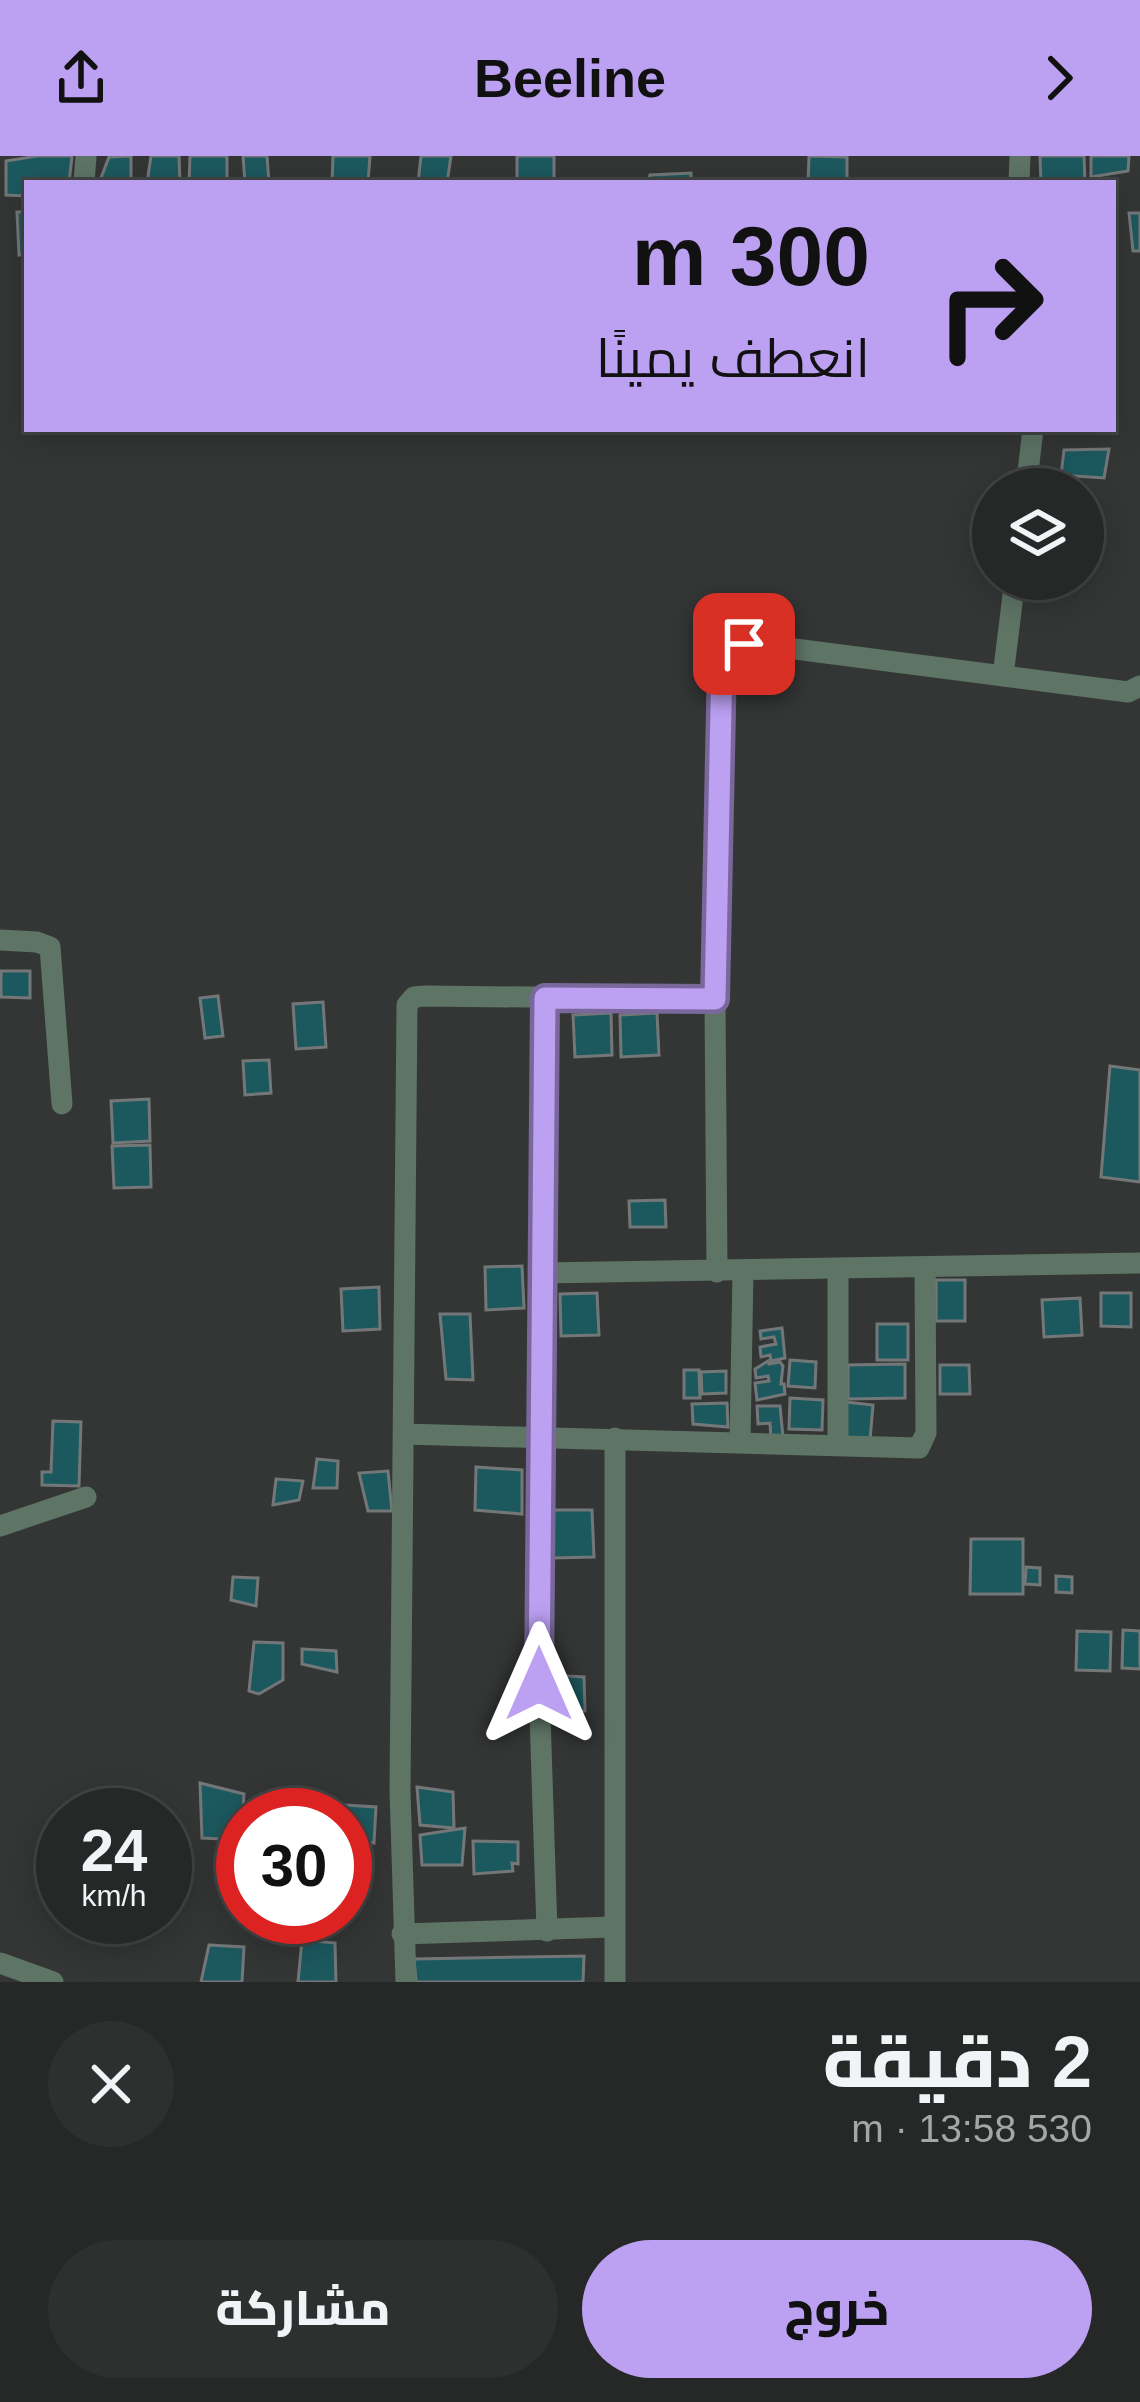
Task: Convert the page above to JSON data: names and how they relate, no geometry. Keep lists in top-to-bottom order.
{
  "page": {
    "header": "Beeline",
    "turn": ["300 m", "انعطف يمينًا"],
    "speed": "24 km/h",
    "limit": "30",
    "heading": ["2 دقيقة", "530 m · 13:58"],
    "buttons": ["خروج", "مشاركة"]
  }
}
